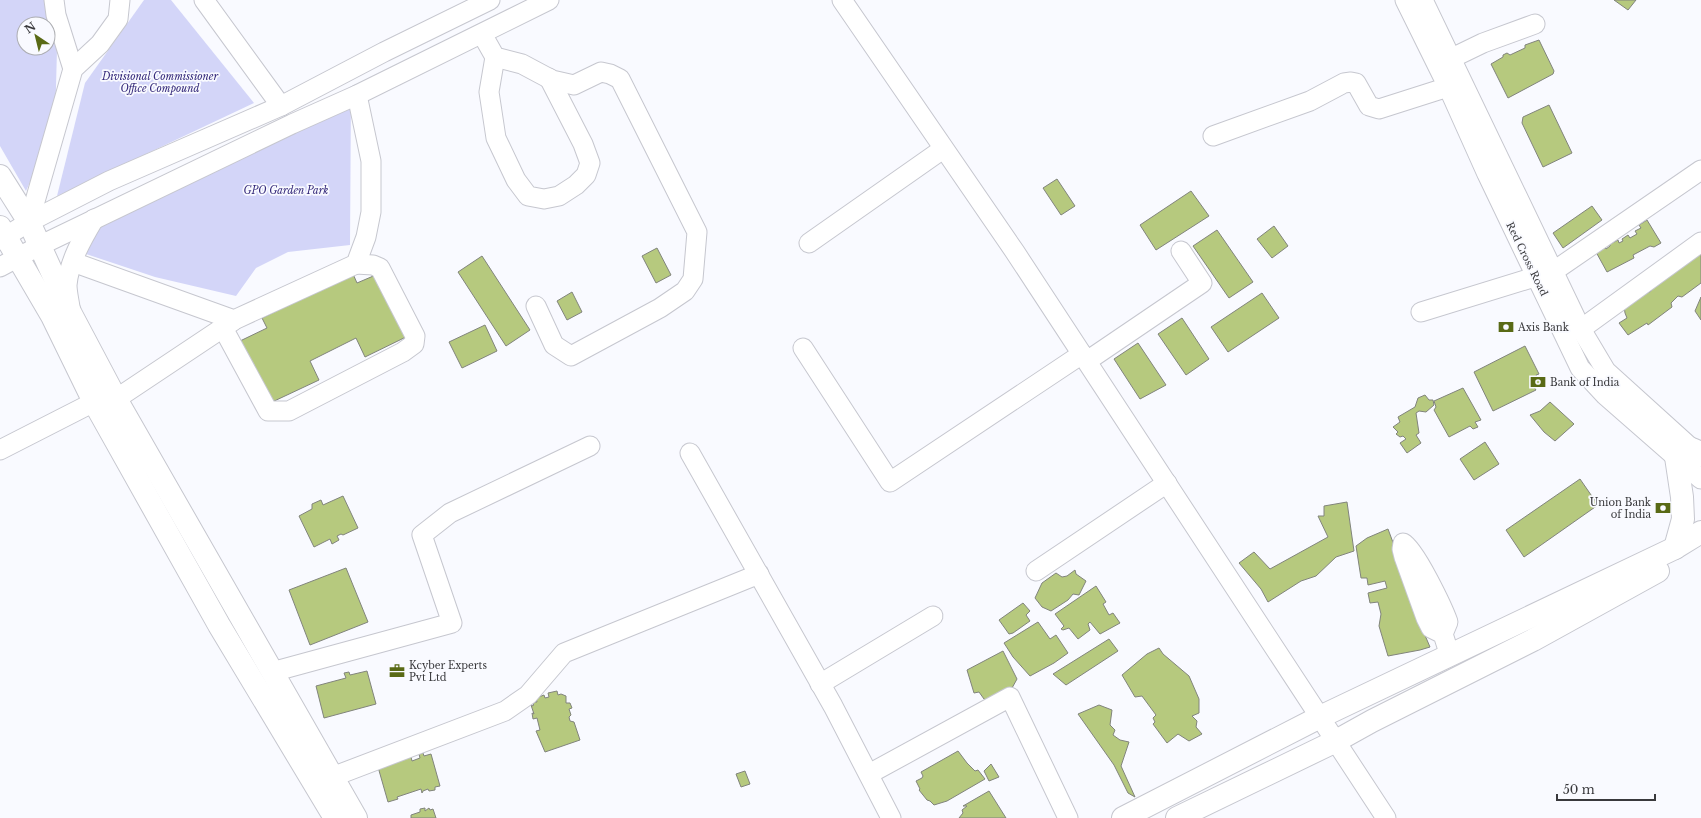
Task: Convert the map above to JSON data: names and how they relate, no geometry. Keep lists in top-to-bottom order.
{
  "streets": {
    "street": ["Red Cross Road"]
  },
  "parks": ["Divisional Commissioner Office Compound", "GPO Garden Park"],
  "places": {
    "bank": ["Axis Bank", "Bank of India", "Union Bank of India"],
    "office": ["Kcyber Experts Pvt Ltd"]
  },
  "scale_bar": "50 m",
  "north": "top left"
}
